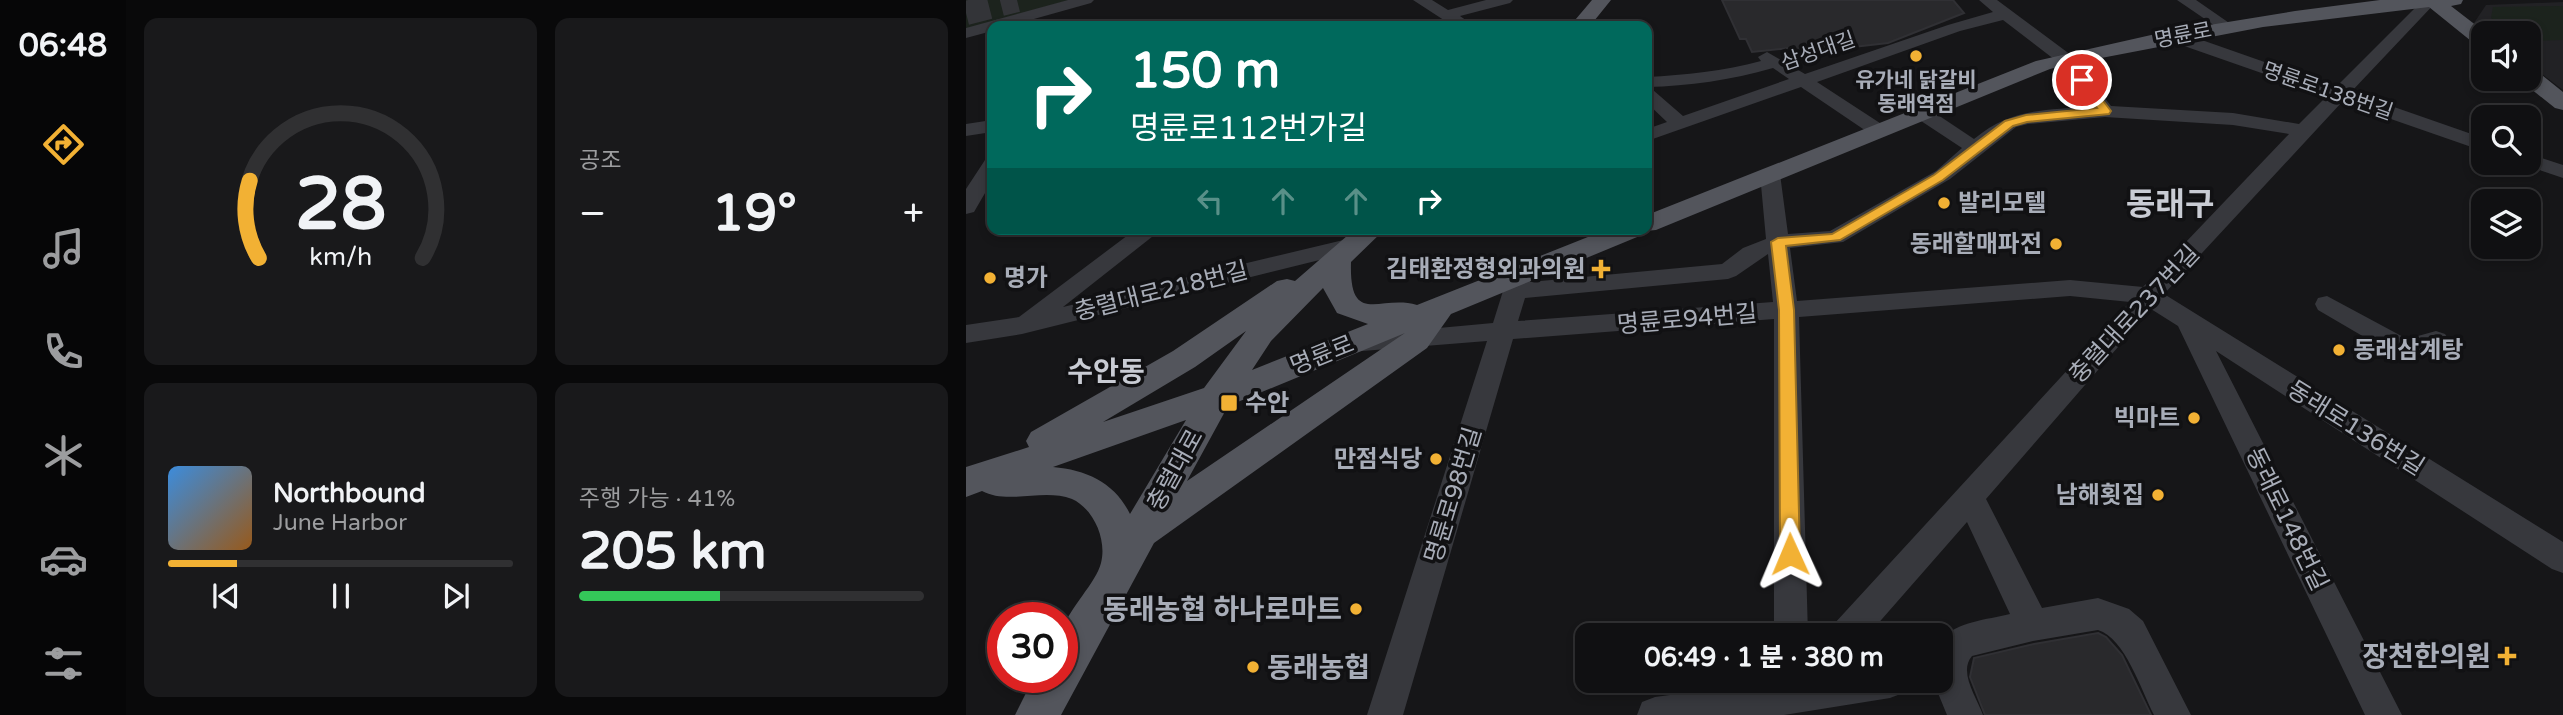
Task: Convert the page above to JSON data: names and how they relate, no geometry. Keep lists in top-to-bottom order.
{
  "streets": {
    "main road": ["명륜로", "충렬대로"],
    "street": [
      "삼성대길",
      "명륜로138번길",
      "충렬대로218번길",
      "충렬대로237번길",
      "명륜로94번길",
      "동래로136번길",
      "명륜로98번길",
      "동래로148번길"
    ]
  },
  "crossings": [
    ["명륜로", "명륜로138번길"],
    ["명륜로", "충렬대로237번길"],
    ["명륜로", "명륜로94번길"],
    ["명륜로", "충렬대로"],
    ["명륜로", "명륜로98번길"],
    ["명륜로138번길", "충렬대로237번길"],
    ["충렬대로218번길", "충렬대로"],
    ["충렬대로237번길", "명륜로94번길"],
    ["충렬대로237번길", "동래로136번길"],
    ["명륜로94번길", "동래로136번길"],
    ["명륜로94번길", "명륜로98번길"],
    ["동래로136번길", "동래로148번길"]
  ],
  "districts": ["동래구", "수안동"],
  "places": {
    "other": [
      "유가네 닭갈비 동래역점",
      "발리모텔",
      "동래할매파전",
      "명가",
      "동래삼계탕",
      "빅마트",
      "만점식당",
      "남해횟집",
      "동래농협 하나로마트",
      "동래농협"
    ],
    "health": ["김태환정형외과의원", "장천한의원"],
    "transit": ["수안"]
  },
  "page": {
    "tabs": "06:48",
    "tile": [
      "공조",
      ["주행 가능 · 41%", "205 km"]
    ],
    "turn": ["150 m", "명륜로112번가길"],
    "heat": ["−", "19°", "+"],
    "song": ["Northbound", "June Harbor"],
    "limit": "30",
    "trip": "06:49 · 1 분 · 380 m",
    "gauge": ["28", "km/h"]
  }
}
